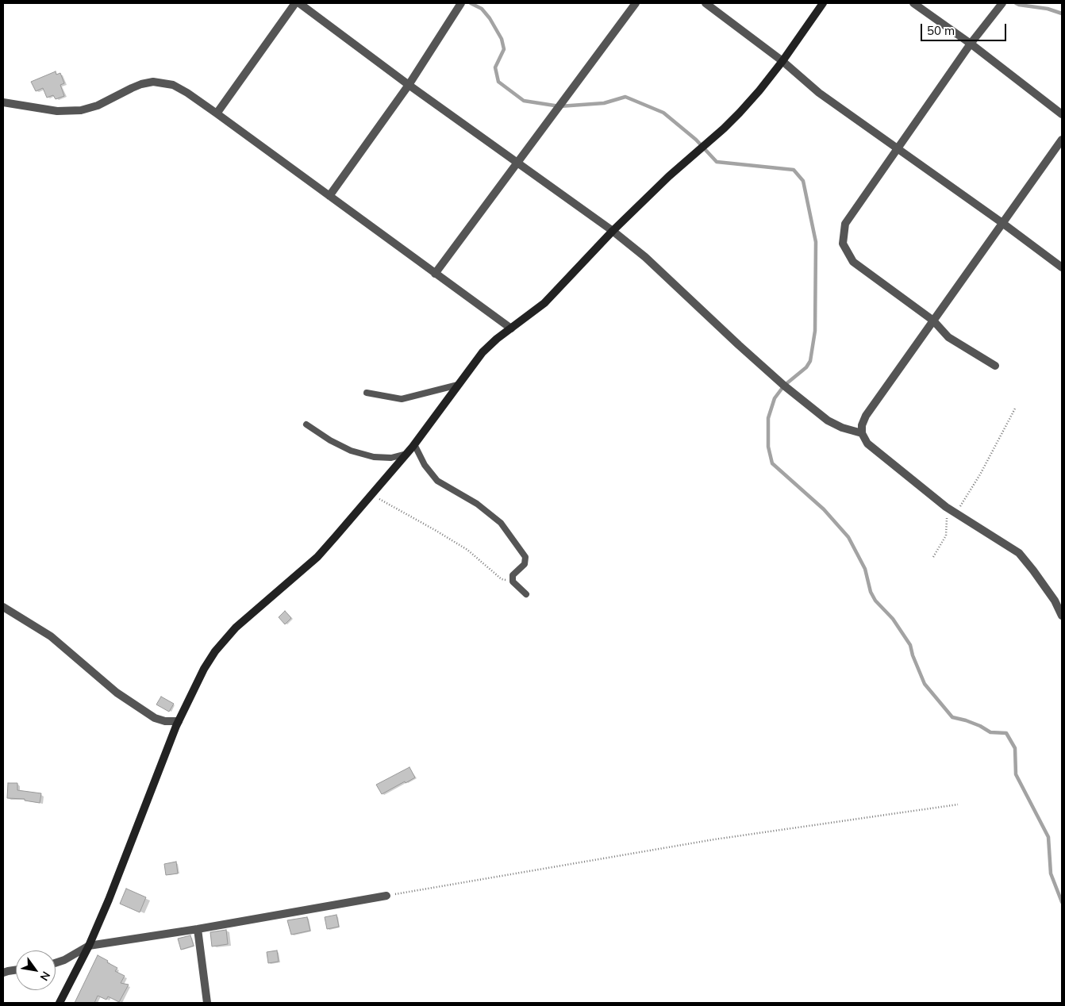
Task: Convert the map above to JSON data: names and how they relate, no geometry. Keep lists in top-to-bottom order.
{
  "scale_bar": "50 m",
  "north": "bottom right"
}
